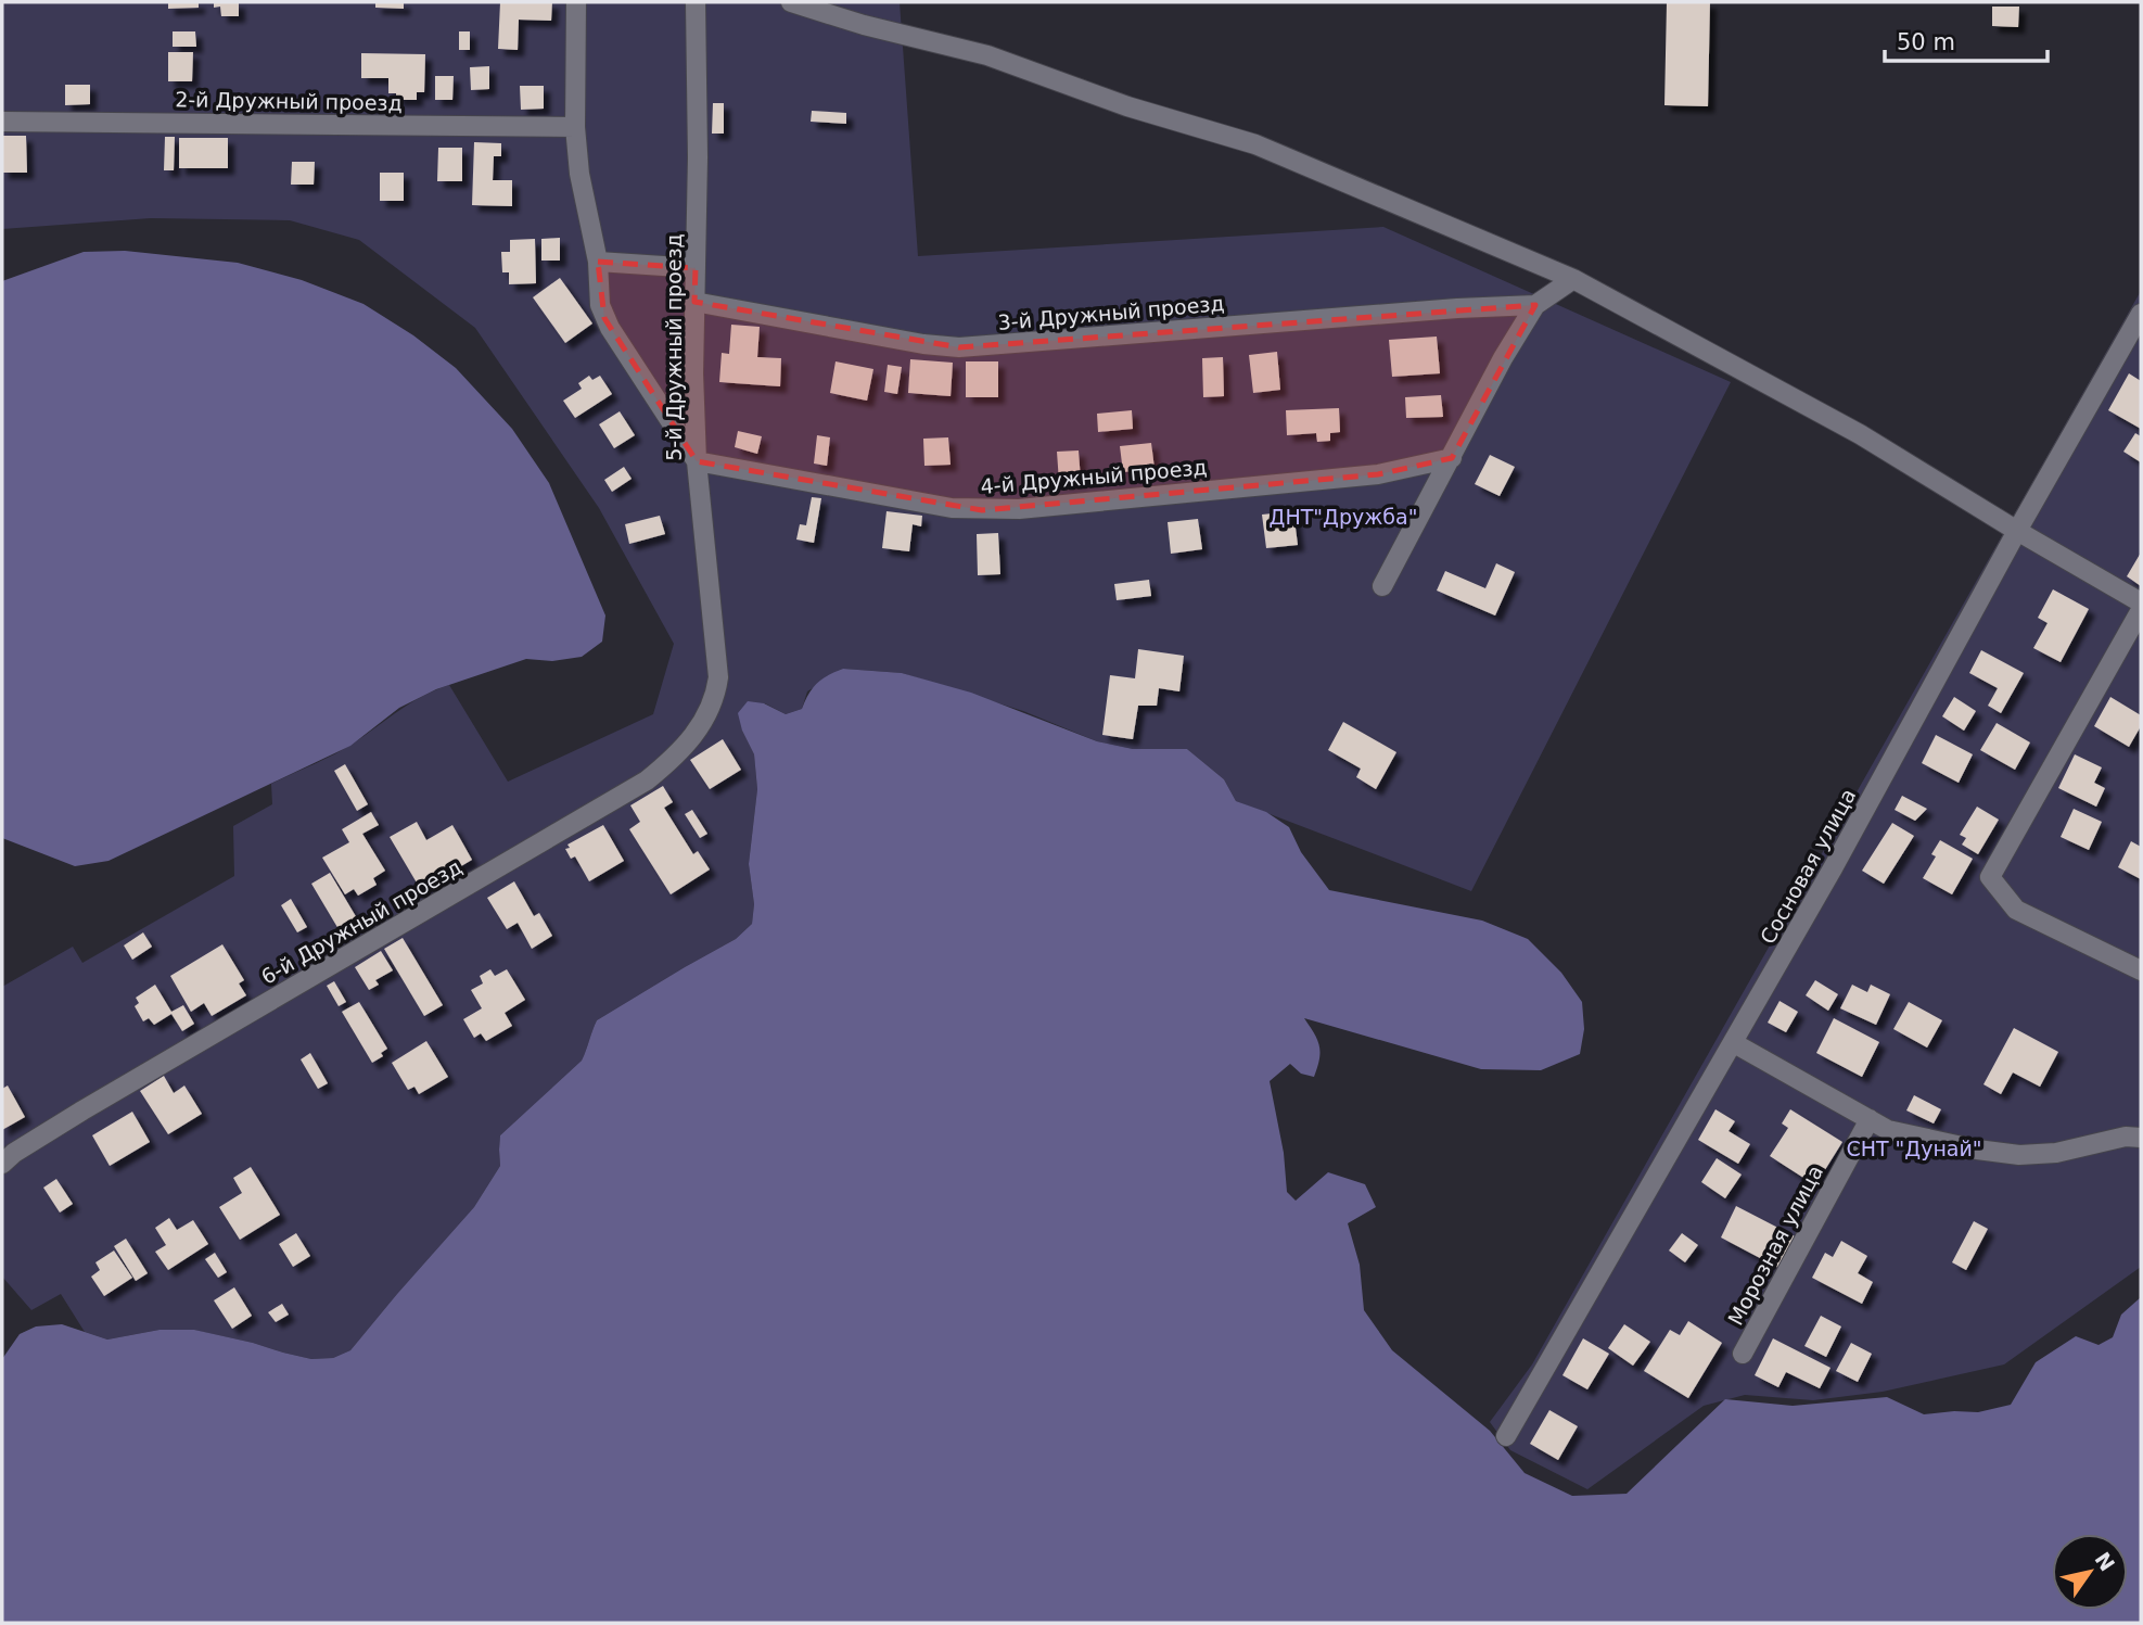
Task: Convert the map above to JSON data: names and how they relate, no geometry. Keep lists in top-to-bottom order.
{
  "streets": {
    "street": [
      "2-й Дружный проезд",
      "3-й Дружный проезд",
      "5-й Дружный проезд",
      "4-й Дружный проезд",
      "Сосновая улица",
      "6-й Дружный проезд",
      "Морозная улица"
    ]
  },
  "crossings": [
    ["3-й Дружный проезд", "5-й Дружный проезд"],
    ["5-й Дружный проезд", "4-й Дружный проезд"],
    ["5-й Дружный проезд", "6-й Дружный проезд"]
  ],
  "parks": ["ДНТ\"Дружба\"", "СНТ \"Дунай\""],
  "scale_bar": "50 m",
  "north": "top right"
}
